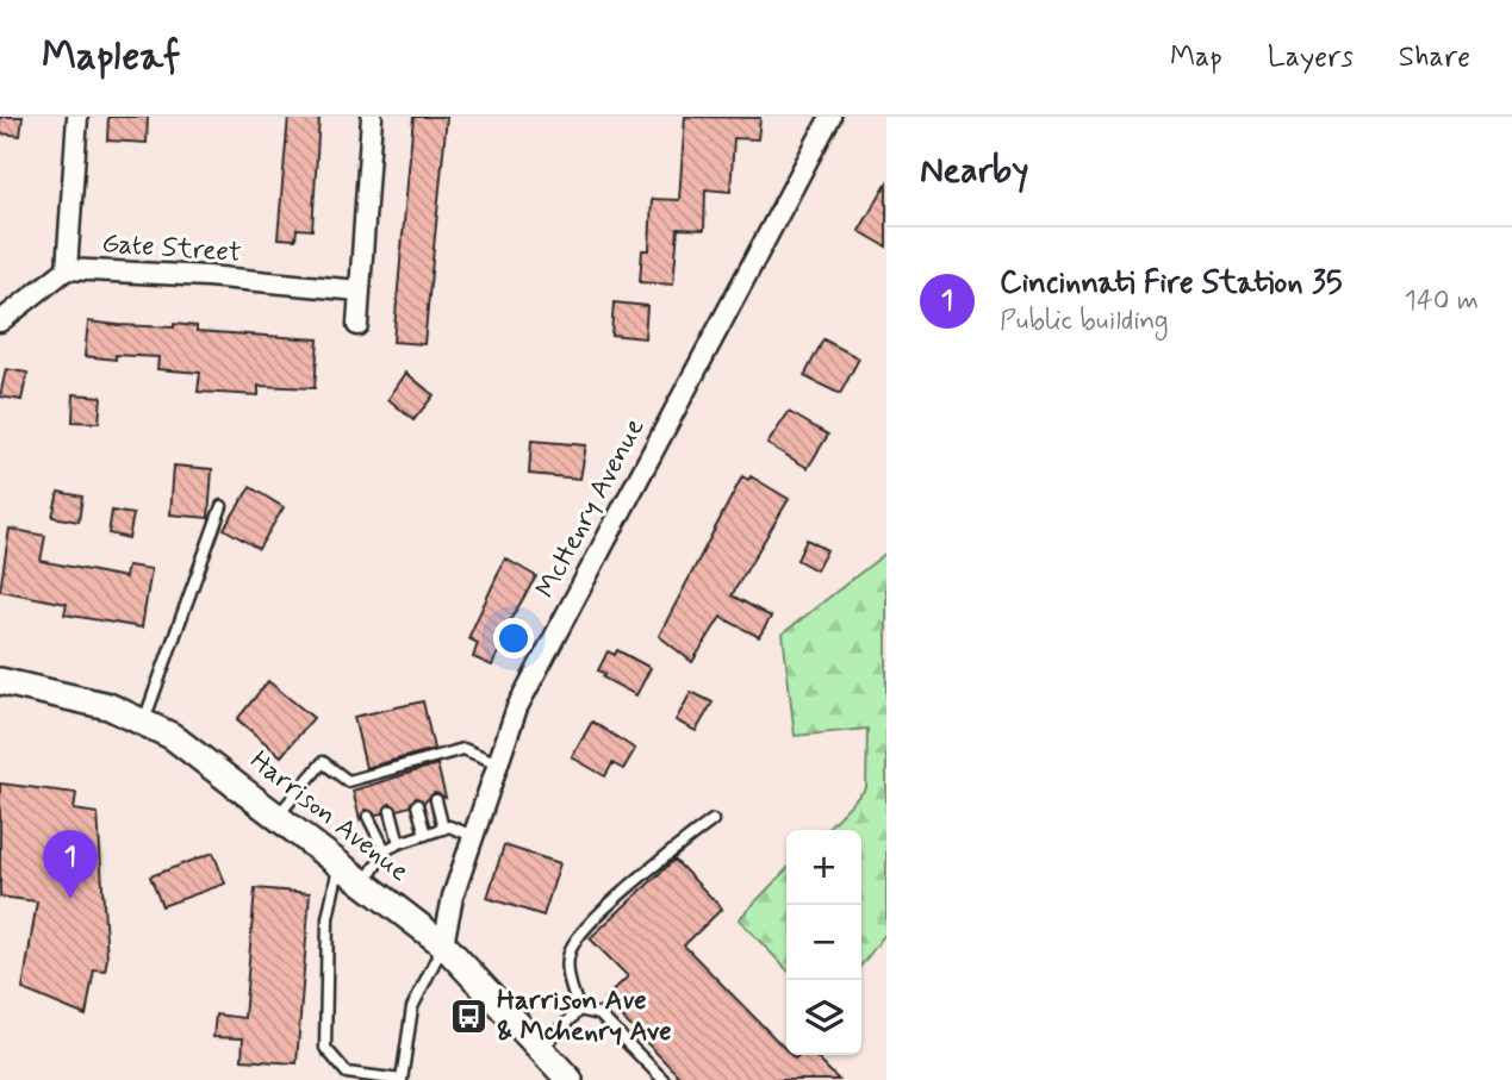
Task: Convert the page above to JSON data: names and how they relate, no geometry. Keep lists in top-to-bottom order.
{
  "streets": {
    "main road": ["Harrison Avenue"],
    "street": ["Gate Street", "McHenry Avenue"]
  },
  "crossings": [
    ["McHenry Avenue", "Harrison Avenue"]
  ],
  "places": {
    "bus stop": ["Harrison Ave & Mchenry Ave"]
  },
  "page": {
    "header": "Mapleaf",
    "nav": ["Map", "Layers", "Share"],
    "heading": "Nearby",
    "list": [
      {
        "mark": "1",
        "name": "Cincinnati Fire Station 35",
        "note": "Public building",
        "value": "140 m"
      }
    ],
    "map_buttons": ["+", "−"],
    "pins": "1"
  }
}
